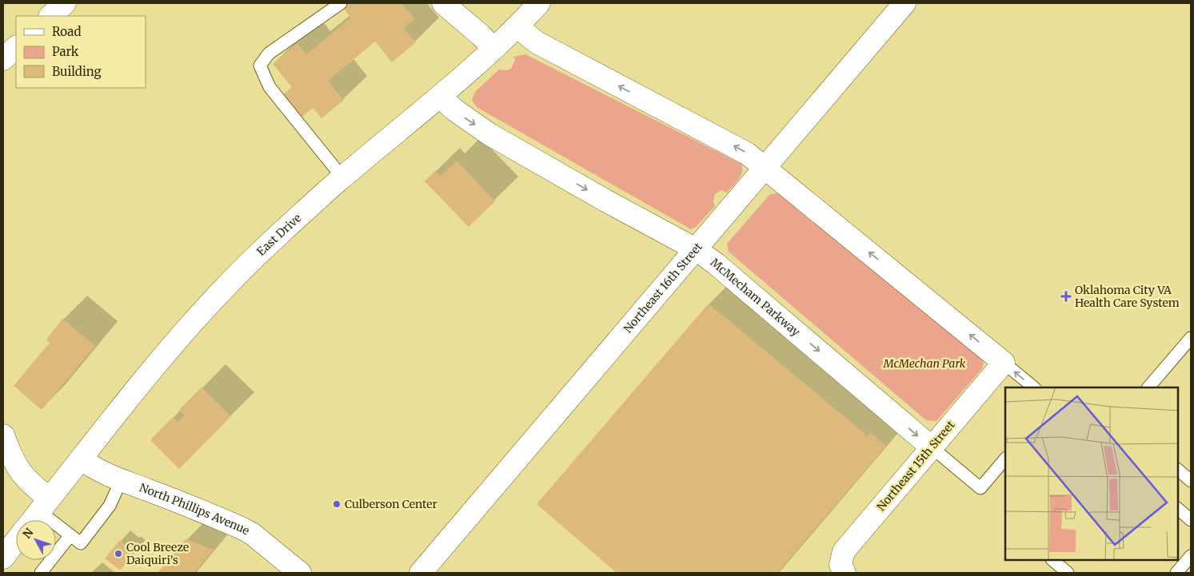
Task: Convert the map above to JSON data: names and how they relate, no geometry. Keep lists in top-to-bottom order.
{
  "streets": {
    "street": [
      "East Drive",
      "Northeast 16th Street",
      "McMecham Parkway",
      "Northeast 15th Street",
      "North Phillips Avenue"
    ]
  },
  "crossings": [
    ["East Drive", "McMecham Parkway"],
    ["East Drive", "North Phillips Avenue"],
    ["Northeast 16th Street", "McMecham Parkway"],
    ["McMecham Parkway", "Northeast 15th Street"]
  ],
  "parks": ["McMechan Park"],
  "places": {
    "health": ["Oklahoma City VA Health Care System"],
    "other": ["Culberson Center", "Cool Breeze Daiquiri’s"]
  },
  "legend": ["Road", "Park", "Building"],
  "north": "top left"
}
